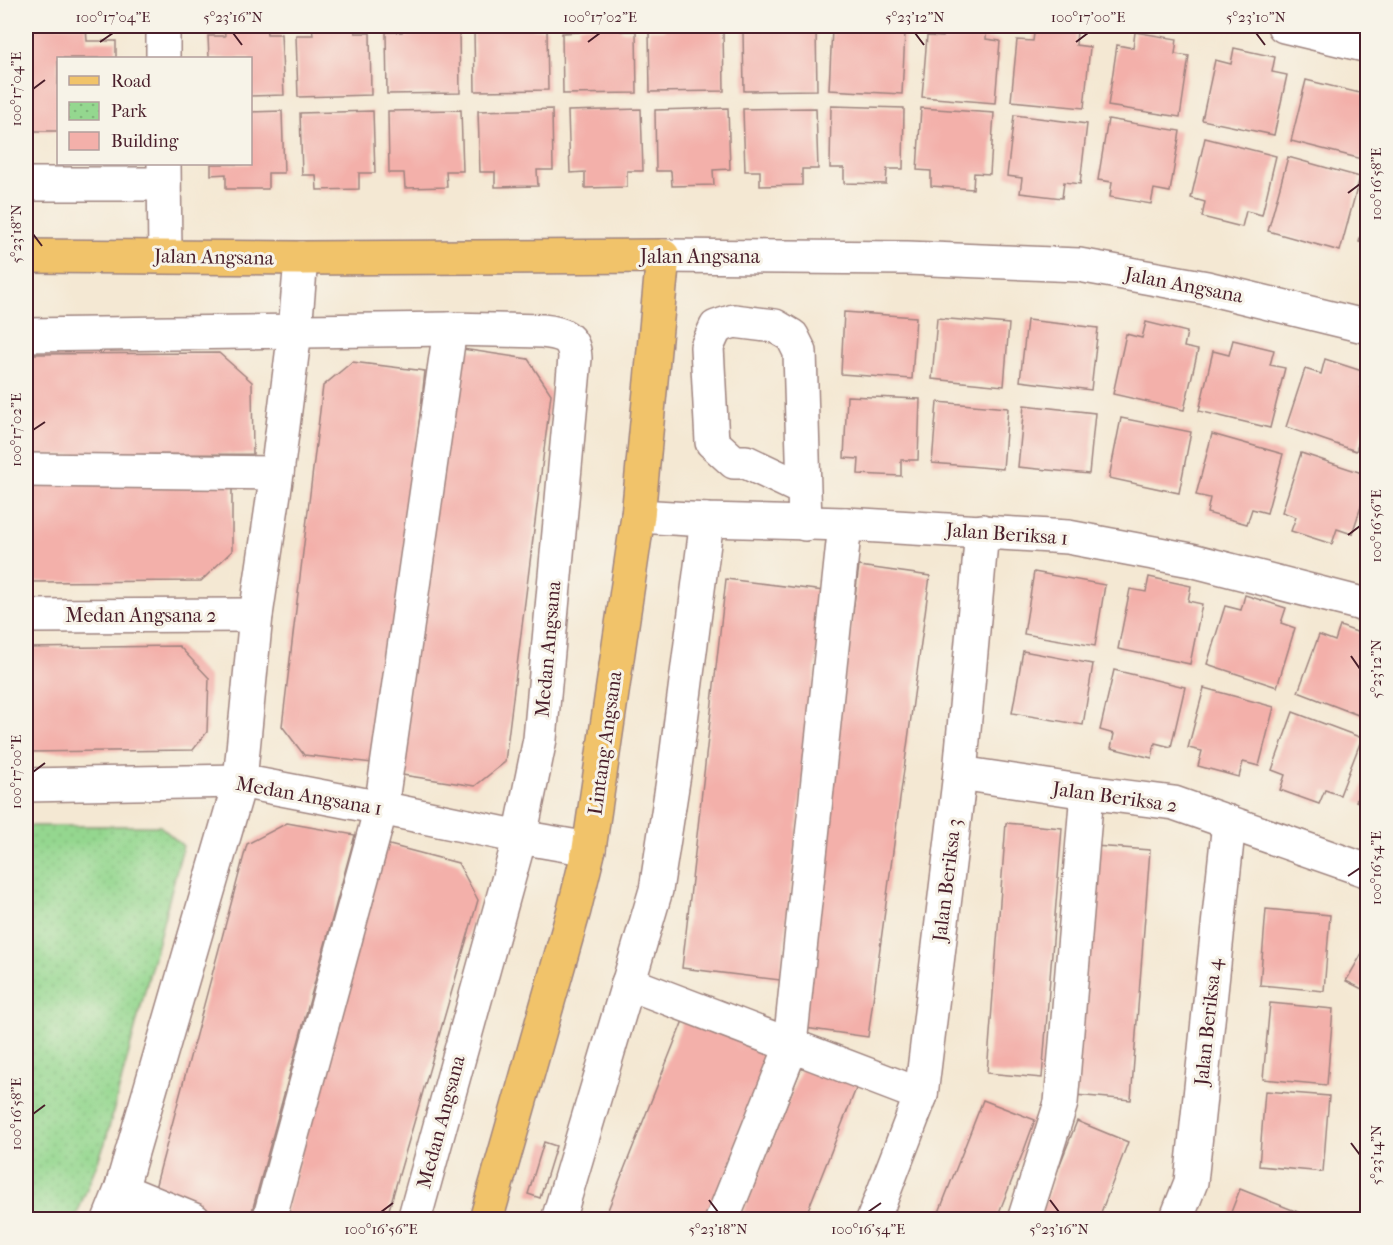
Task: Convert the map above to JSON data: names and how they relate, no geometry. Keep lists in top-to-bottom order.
{
  "streets": {
    "main road": ["Jalan Angsana", "Lintang Angsana"],
    "street": [
      "Jalan Beriksa 1",
      "Medan Angsana 2",
      "Medan Angsana",
      "Medan Angsana 1",
      "Jalan Beriksa 2",
      "Jalan Beriksa 3",
      "Jalan Beriksa 4"
    ]
  },
  "crossings": [
    ["Jalan Angsana", "Lintang Angsana"],
    ["Jalan Beriksa 1", "Lintang Angsana"],
    ["Jalan Beriksa 1", "Jalan Beriksa 3"],
    ["Medan Angsana", "Medan Angsana 1"],
    ["Lintang Angsana", "Medan Angsana 1"],
    ["Jalan Beriksa 2", "Jalan Beriksa 3"],
    ["Jalan Beriksa 2", "Jalan Beriksa 4"]
  ],
  "legend": ["Road", "Park", "Building"],
  "coordinates": [
    "100°17'04\"E",
    "5°23'16\"N",
    "100°17'02\"E",
    "5°23'12\"N",
    "100°17'00\"E",
    "5°23'10\"N",
    "100°16'58\"E",
    "5°23'18\"N",
    "100°16'56\"E",
    "100°16'54\"E",
    "5°23'14\"N"
  ]
}
